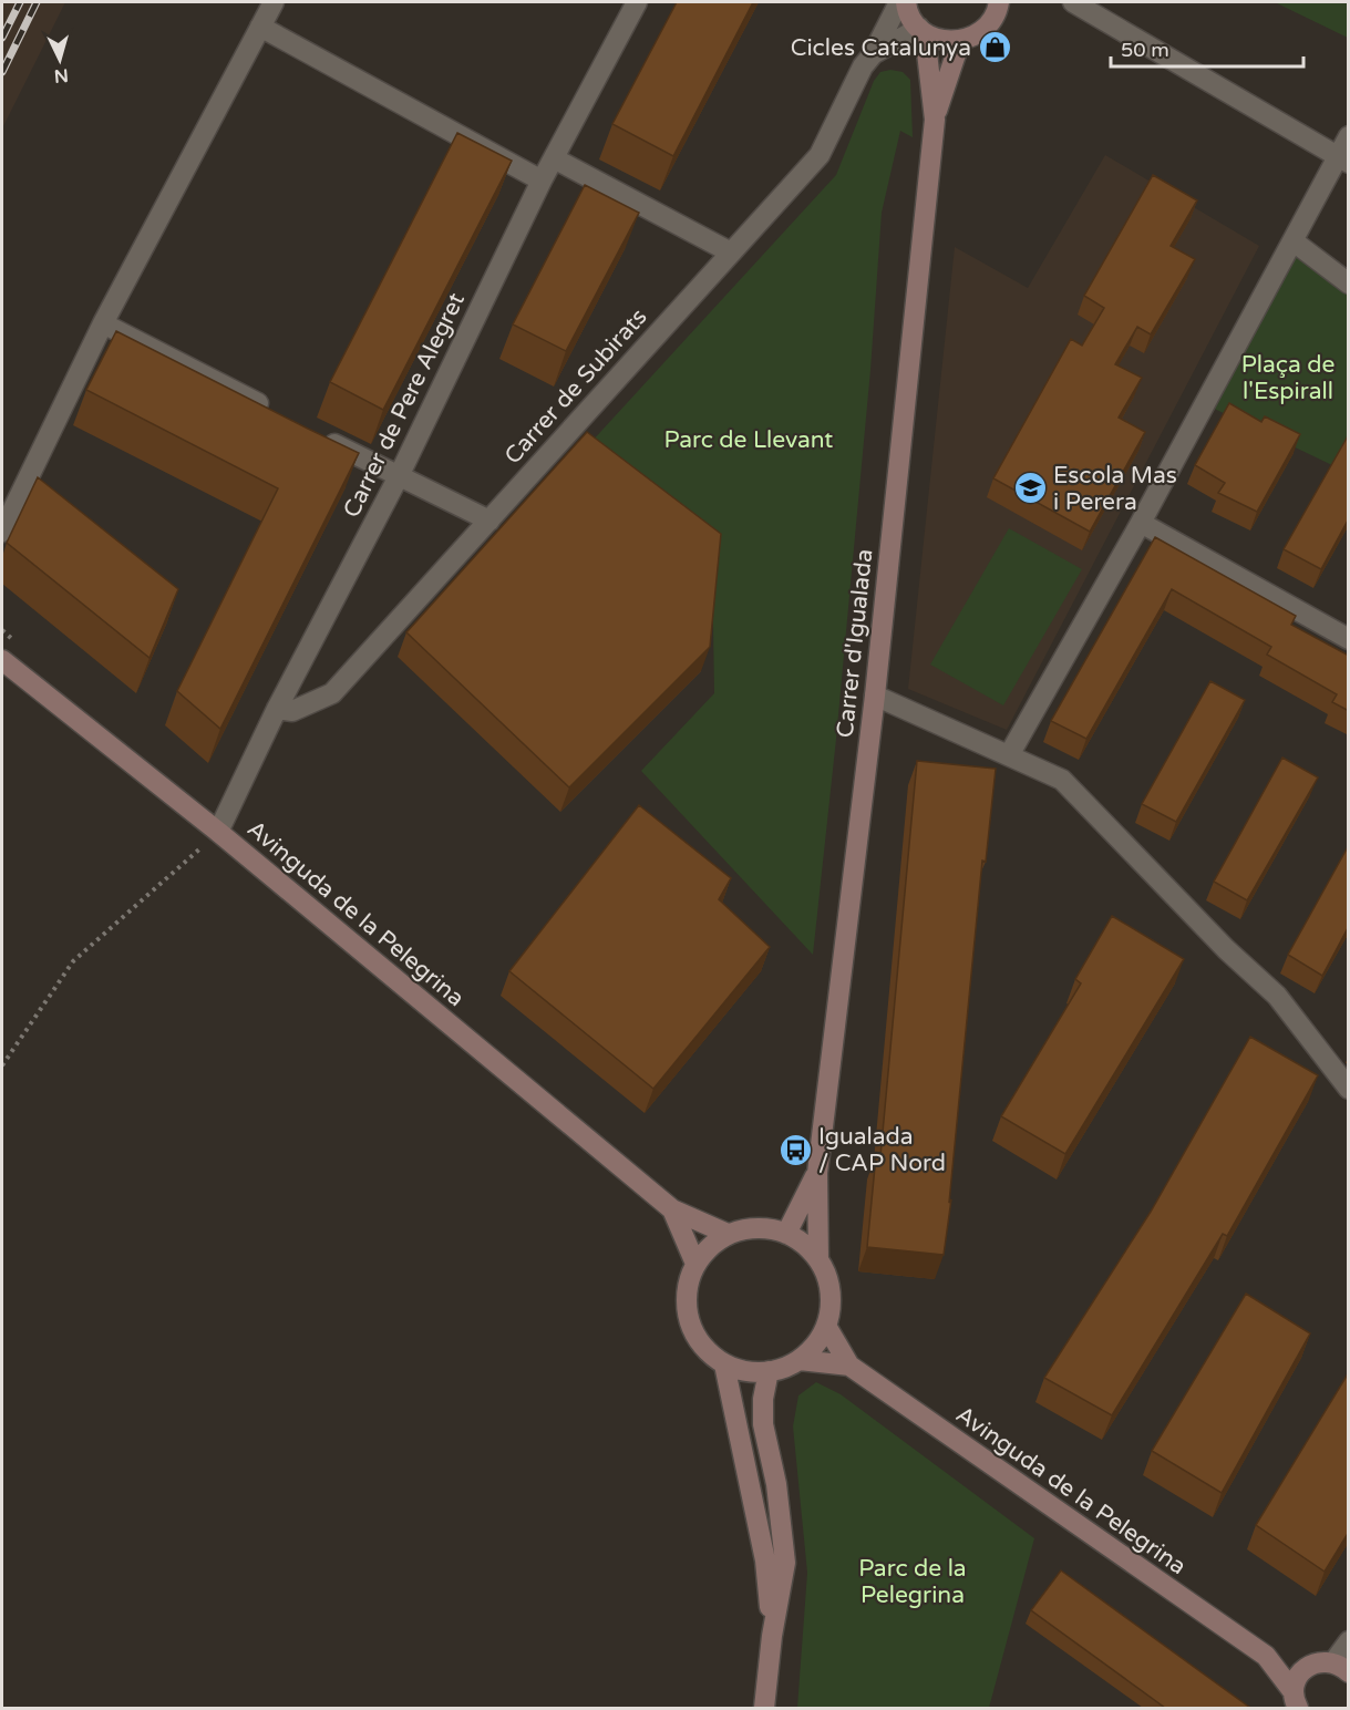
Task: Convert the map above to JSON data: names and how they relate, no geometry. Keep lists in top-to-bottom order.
{
  "streets": {
    "street": [
      "Carrer de Subirats",
      "Carrer de Pere Alegret",
      "Carrer d'Igualada",
      "Avinguda de la Pelegrina"
    ]
  },
  "crossings": [
    ["Carrer de Subirats", "Carrer de Pere Alegret"],
    ["Carrer de Subirats", "Carrer d'Igualada"],
    ["Carrer de Pere Alegret", "Avinguda de la Pelegrina"],
    ["Carrer d'Igualada", "Avinguda de la Pelegrina"]
  ],
  "parks": ["Plaça de l'Espirall", "Parc de Llevant", "Parc de la Pelegrina"],
  "places": {
    "shop": ["Cicles Catalunya"],
    "school or university": ["Escola Mas i Perera"],
    "bus stop": ["Igualada / CAP Nord"]
  },
  "scale_bar": "50 m",
  "north": "bottom"
}
